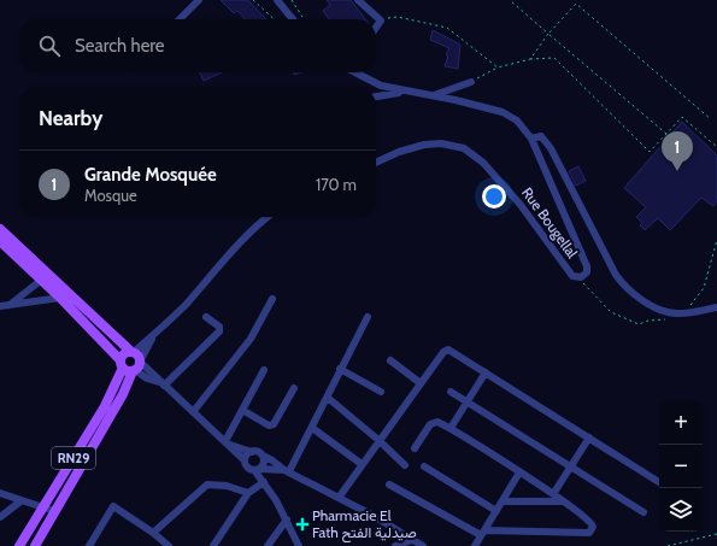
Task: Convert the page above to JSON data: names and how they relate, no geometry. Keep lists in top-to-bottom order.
{
  "streets": {
    "main road": ["RN29"],
    "street": ["Rue Bougellal"]
  },
  "places": {
    "health": ["Pharmacie El Fath صيدلية الفتح"]
  },
  "page": {
    "search": "Search here",
    "heading": "Nearby",
    "pins": "1",
    "list": [
      {
        "mark": "1",
        "name": "Grande Mosquée",
        "note": "Mosque",
        "value": "170 m"
      }
    ],
    "map_buttons": ["+", "−"]
  }
}
